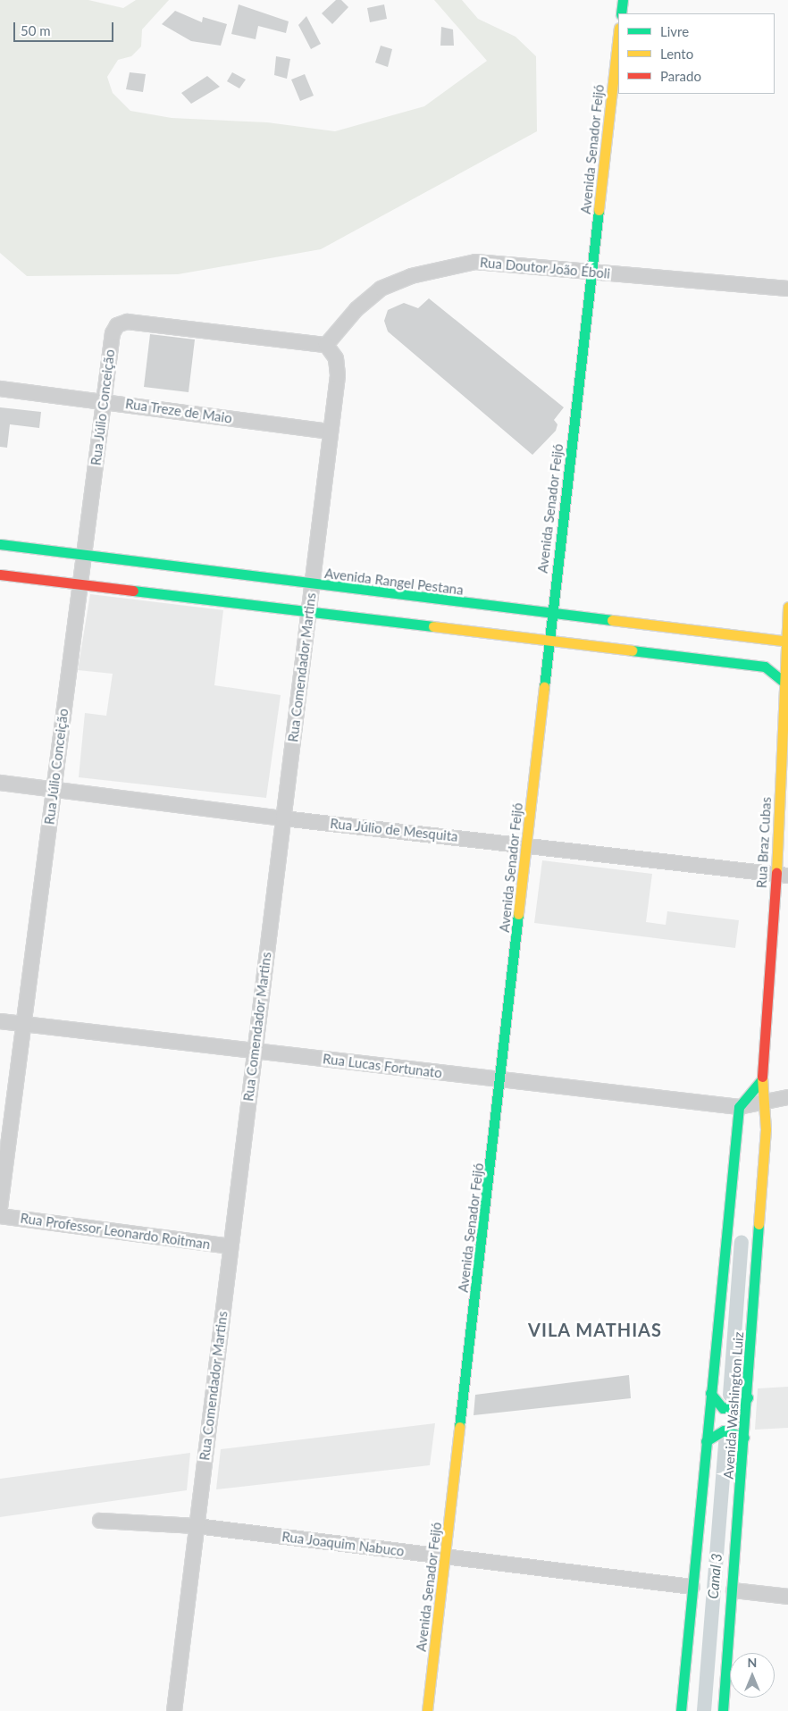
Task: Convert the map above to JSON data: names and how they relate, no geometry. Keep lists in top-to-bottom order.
{
  "streets": {
    "main road": [
      "Avenida Senador Feijó",
      "Avenida Rangel Pestana",
      "Rua Braz Cubas",
      "Avenida Washington Luiz"
    ],
    "street": [
      "Rua Doutor João Éboli",
      "Rua Júlio Conceição",
      "Rua Treze de Maio",
      "Rua Comendador Martins",
      "Rua Júlio de Mesquita",
      "Rua Lucas Fortunato",
      "Rua Professor Leonardo Roitman",
      "Rua Joaquim Nabuco"
    ]
  },
  "crossings": [
    ["Avenida Senador Feijó", "Rua Doutor João Éboli"],
    ["Avenida Senador Feijó", "Avenida Rangel Pestana"],
    ["Avenida Senador Feijó", "Rua Júlio de Mesquita"],
    ["Avenida Senador Feijó", "Rua Lucas Fortunato"],
    ["Avenida Senador Feijó", "Rua Joaquim Nabuco"],
    ["Rua Doutor João Éboli", "Rua Júlio Conceição"],
    ["Rua Doutor João Éboli", "Rua Comendador Martins"],
    ["Rua Júlio Conceição", "Rua Treze de Maio"],
    ["Rua Júlio Conceição", "Avenida Rangel Pestana"],
    ["Rua Júlio Conceição", "Rua Comendador Martins"],
    ["Rua Júlio Conceição", "Rua Júlio de Mesquita"],
    ["Rua Júlio Conceição", "Rua Lucas Fortunato"],
    ["Rua Treze de Maio", "Rua Comendador Martins"],
    ["Avenida Rangel Pestana", "Rua Comendador Martins"],
    ["Avenida Rangel Pestana", "Rua Braz Cubas"],
    ["Rua Comendador Martins", "Rua Júlio de Mesquita"],
    ["Rua Comendador Martins", "Rua Lucas Fortunato"],
    ["Rua Comendador Martins", "Rua Professor Leonardo Roitman"],
    ["Rua Comendador Martins", "Rua Joaquim Nabuco"],
    ["Rua Júlio de Mesquita", "Rua Braz Cubas"],
    ["Rua Braz Cubas", "Rua Lucas Fortunato"],
    ["Rua Braz Cubas", "Avenida Washington Luiz"],
    ["Rua Lucas Fortunato", "Avenida Washington Luiz"],
    ["Avenida Washington Luiz", "Rua Joaquim Nabuco"]
  ],
  "districts": ["VILA MATHIAS"],
  "water": ["Canal 3"],
  "legend": ["Livre", "Lento", "Parado"],
  "scale_bar": "50 m",
  "north": "top"
}
